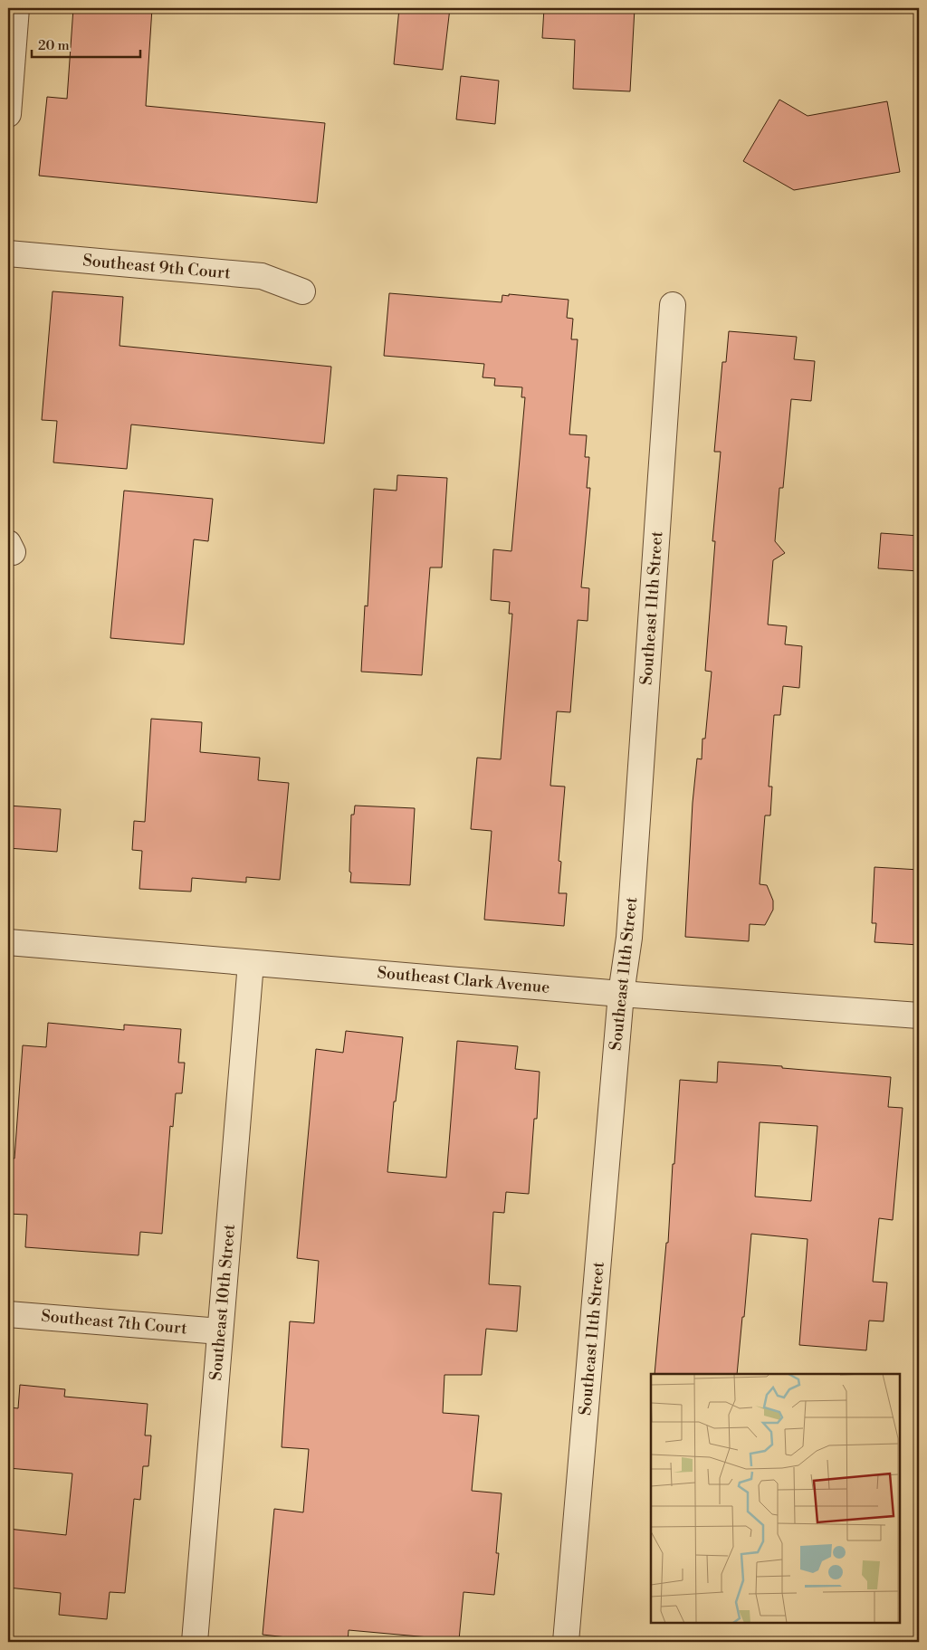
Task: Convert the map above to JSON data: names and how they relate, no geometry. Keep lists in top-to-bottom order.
{
  "streets": {
    "street": [
      "Southeast 9th Court",
      "Southeast 11th Street",
      "Southeast Clark Avenue",
      "Southeast 10th Street",
      "Southeast 7th Court"
    ]
  },
  "crossings": [
    ["Southeast 11th Street", "Southeast Clark Avenue"],
    ["Southeast Clark Avenue", "Southeast 10th Street"],
    ["Southeast 10th Street", "Southeast 7th Court"]
  ],
  "scale_bar": "20 m"
}
